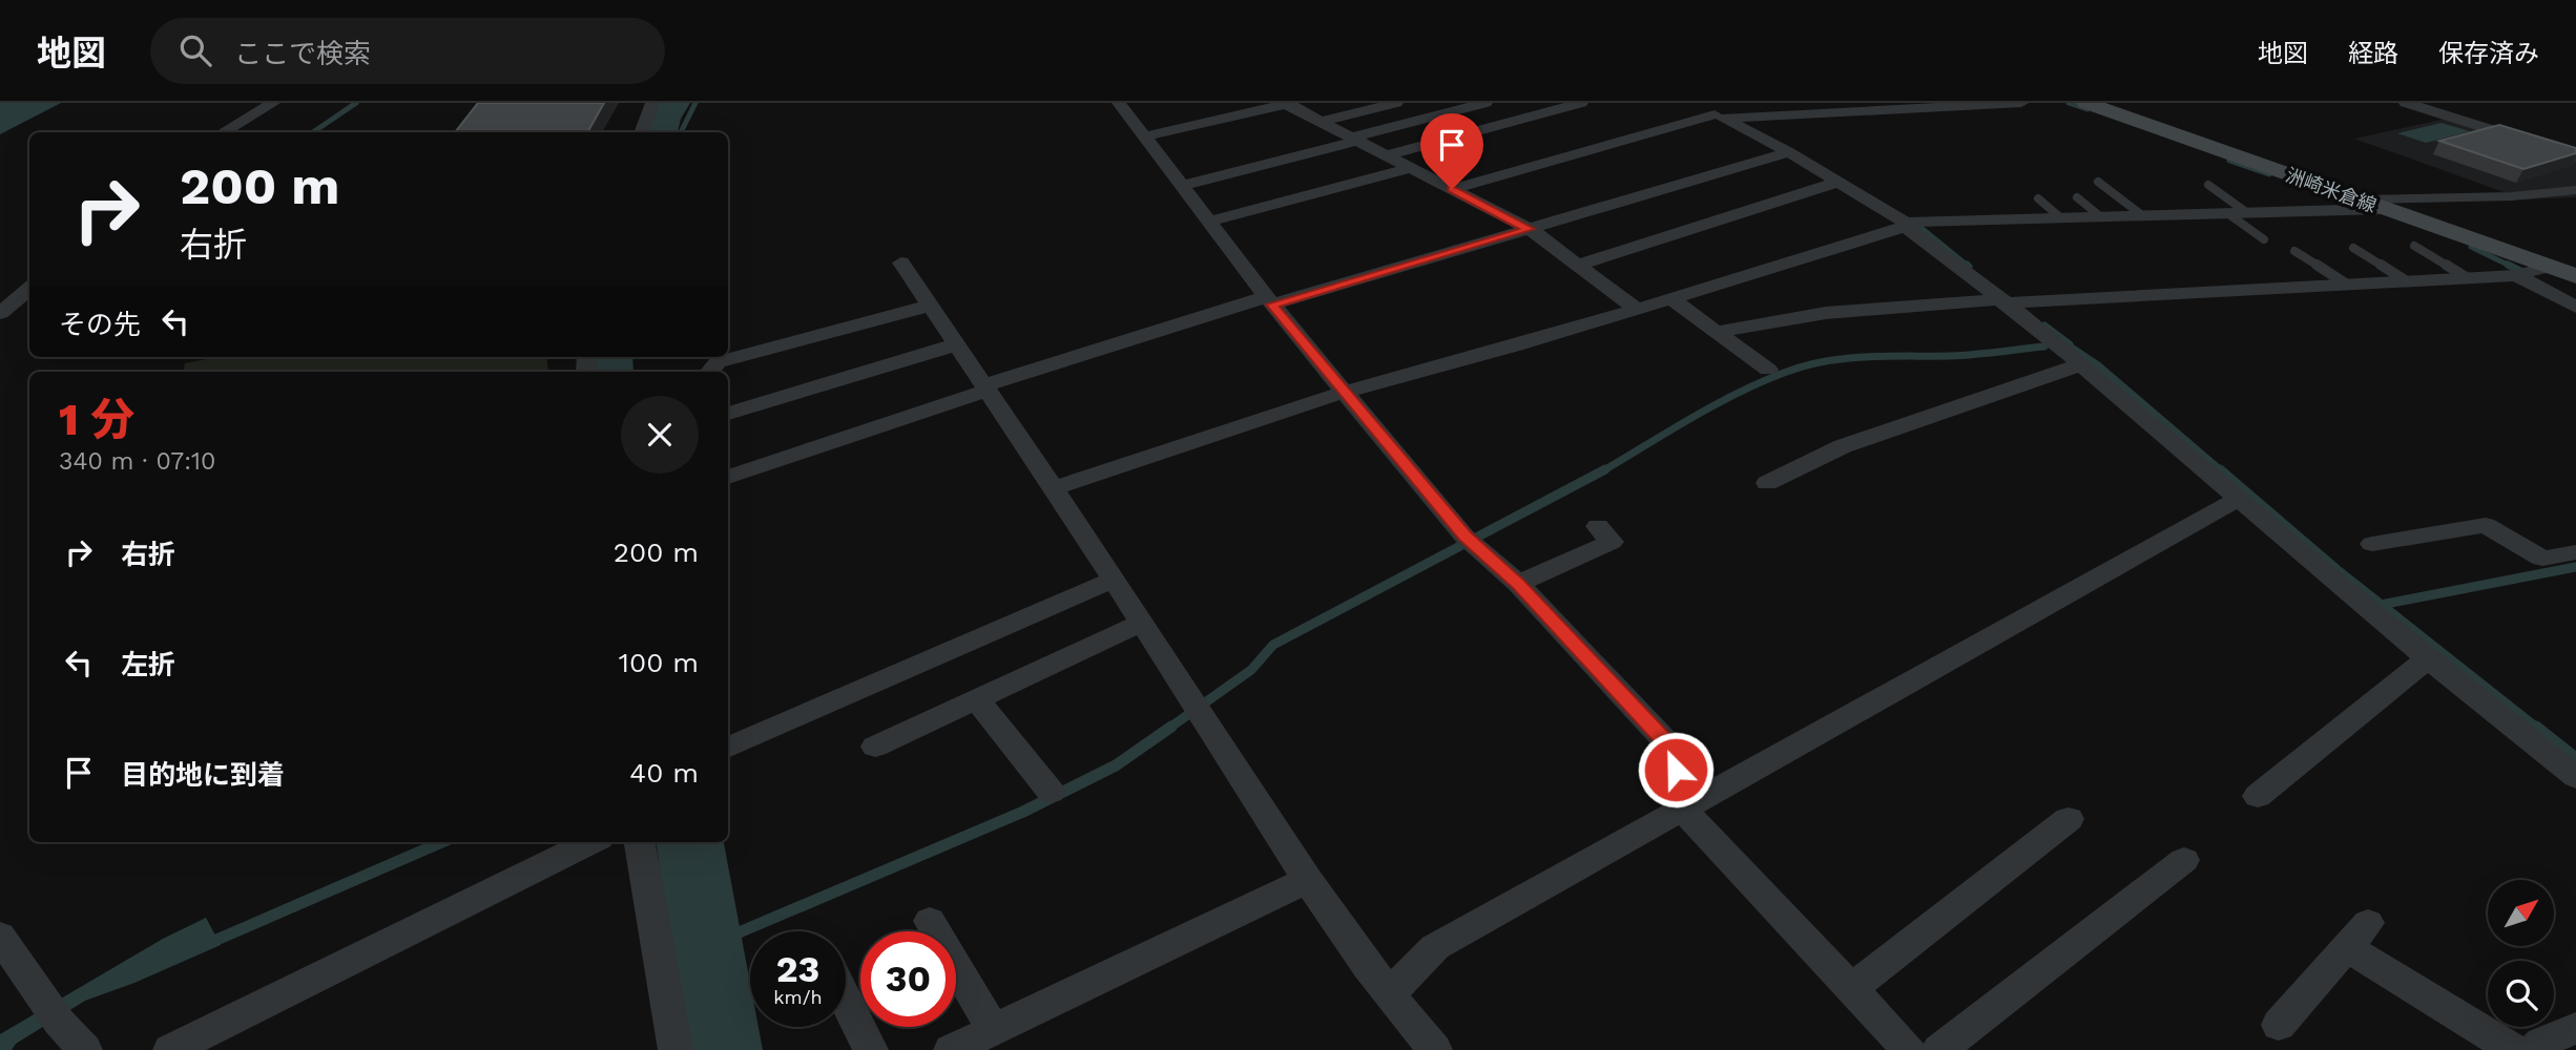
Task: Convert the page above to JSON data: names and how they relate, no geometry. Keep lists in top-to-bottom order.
{
  "streets": {
    "main road": ["洲崎米倉線"]
  },
  "north": "top right",
  "page": {
    "header": "地図",
    "search": "ここで検索",
    "nav": ["地図", "経路", "保存済み"],
    "turn": ["200 m", "右折"],
    "then": "その先",
    "heading": ["1 分", "340 m · 07:10"],
    "list": [
      {
        "name": "右折",
        "value": "200 m"
      },
      {
        "name": "左折",
        "value": "100 m"
      },
      {
        "name": "目的地に到着",
        "value": "40 m"
      }
    ],
    "speed": "23 km/h",
    "limit": "30"
  }
}
